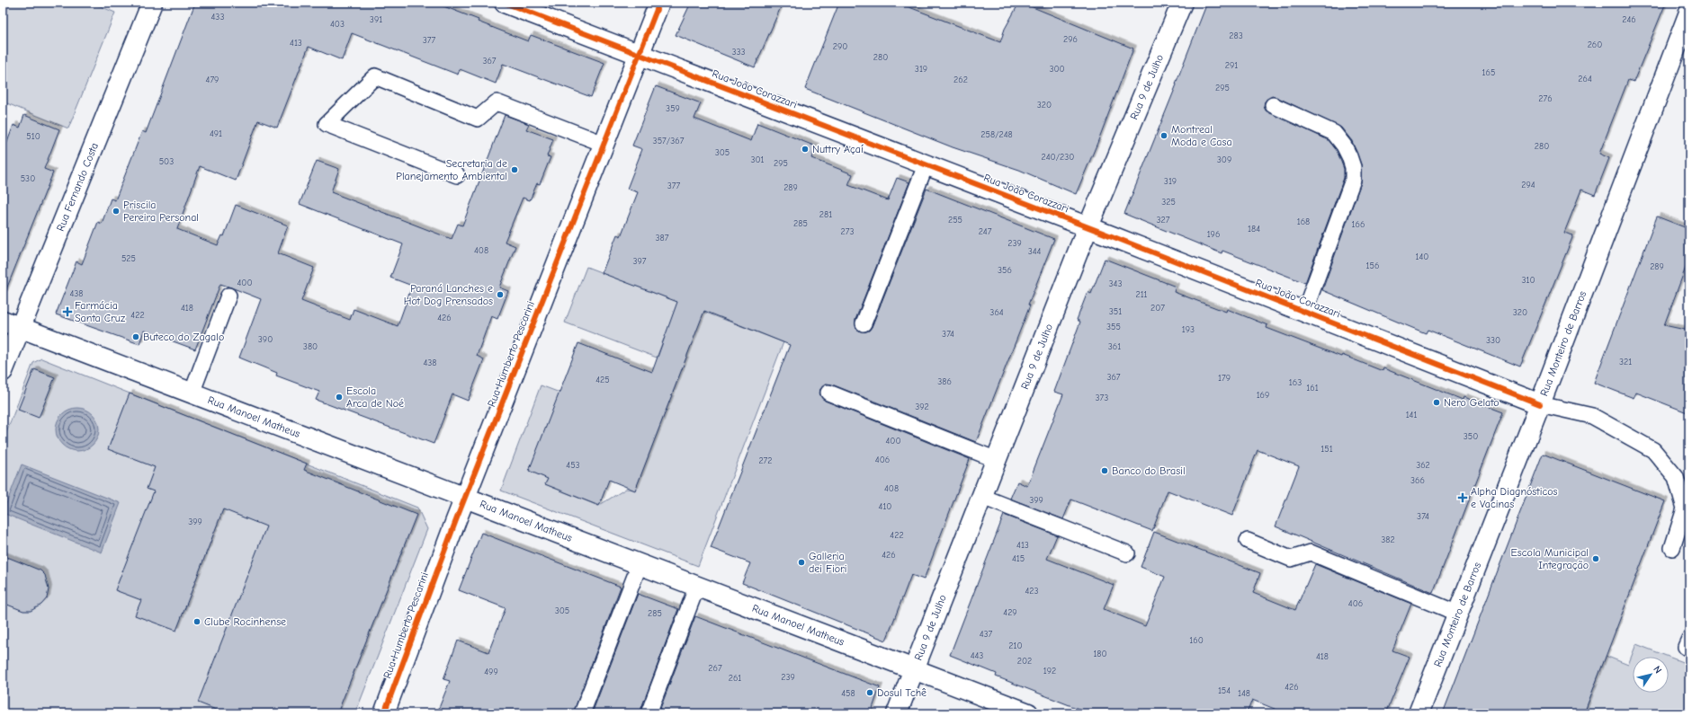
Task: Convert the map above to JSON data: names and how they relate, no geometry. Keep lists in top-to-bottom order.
{
  "streets": {
    "street": [
      "Rua 9 de Julho",
      "Rua João Corazzari",
      "Rua Fernando Costa",
      "Rua Monteiro de Barros",
      "Rua Humberto Pescarini",
      "Rua Manoel Matheus"
    ]
  },
  "crossings": [
    ["Rua 9 de Julho", "Rua João Corazzari"],
    ["Rua 9 de Julho", "Rua Manoel Matheus"],
    ["Rua João Corazzari", "Rua Monteiro de Barros"],
    ["Rua João Corazzari", "Rua Humberto Pescarini"],
    ["Rua Fernando Costa", "Rua Manoel Matheus"],
    ["Rua Humberto Pescarini", "Rua Manoel Matheus"]
  ],
  "places": {
    "other": [
      "Montreal Moda e Casa",
      "Nuttry Açaí",
      "Secretaria de Planejamento Ambiental",
      "Priscila Pereira Personal",
      "Paraná Lanches e Hot Dog Prensados",
      "Buteco do Zagalo",
      "Escola Arca de Noé",
      "Nero Gelato",
      "Banco do Brasil",
      "Escola Municipal Integração",
      "Galleria dei Fiori",
      "Clube Rocinhense",
      "Dosul Tchê"
    ],
    "health": ["Farmácia Santa Cruz", "Alpha Diagnósticos e Vacinas"]
  },
  "house_numbers": [
    "433",
    "391",
    "246",
    "403",
    "283",
    "296",
    "377",
    "413",
    "260",
    "290",
    "333",
    "280",
    "367",
    "291",
    "319",
    "300",
    "165",
    "264",
    "479",
    "262",
    "295",
    "276",
    "320",
    "359",
    "491",
    "258/248",
    "510",
    "357/367",
    "280",
    "305",
    "240/230",
    "301",
    "309",
    "503",
    "295",
    "530",
    "319",
    "294",
    "377",
    "289",
    "325",
    "281",
    "255",
    "327",
    "168",
    "285",
    "166",
    "184",
    "273",
    "247",
    "196",
    "387",
    "239",
    "408",
    "344",
    "140",
    "525",
    "397",
    "156",
    "289",
    "356",
    "310",
    "400",
    "343",
    "438",
    "211",
    "418",
    "207",
    "351",
    "364",
    "320",
    "422",
    "426",
    "355",
    "193",
    "374",
    "390",
    "330",
    "380",
    "361",
    "321",
    "438",
    "367",
    "179",
    "425",
    "386",
    "163",
    "161",
    "169",
    "373",
    "392",
    "141",
    "350",
    "400",
    "151",
    "406",
    "272",
    "453",
    "362",
    "366",
    "408",
    "399",
    "410",
    "374",
    "399",
    "422",
    "382",
    "413",
    "426",
    "415",
    "423",
    "406",
    "305",
    "429",
    "285",
    "437",
    "160",
    "210",
    "180",
    "443",
    "418",
    "202",
    "267",
    "192",
    "499",
    "239",
    "261",
    "426",
    "154",
    "458",
    "148"
  ],
  "north": "top right"
}
